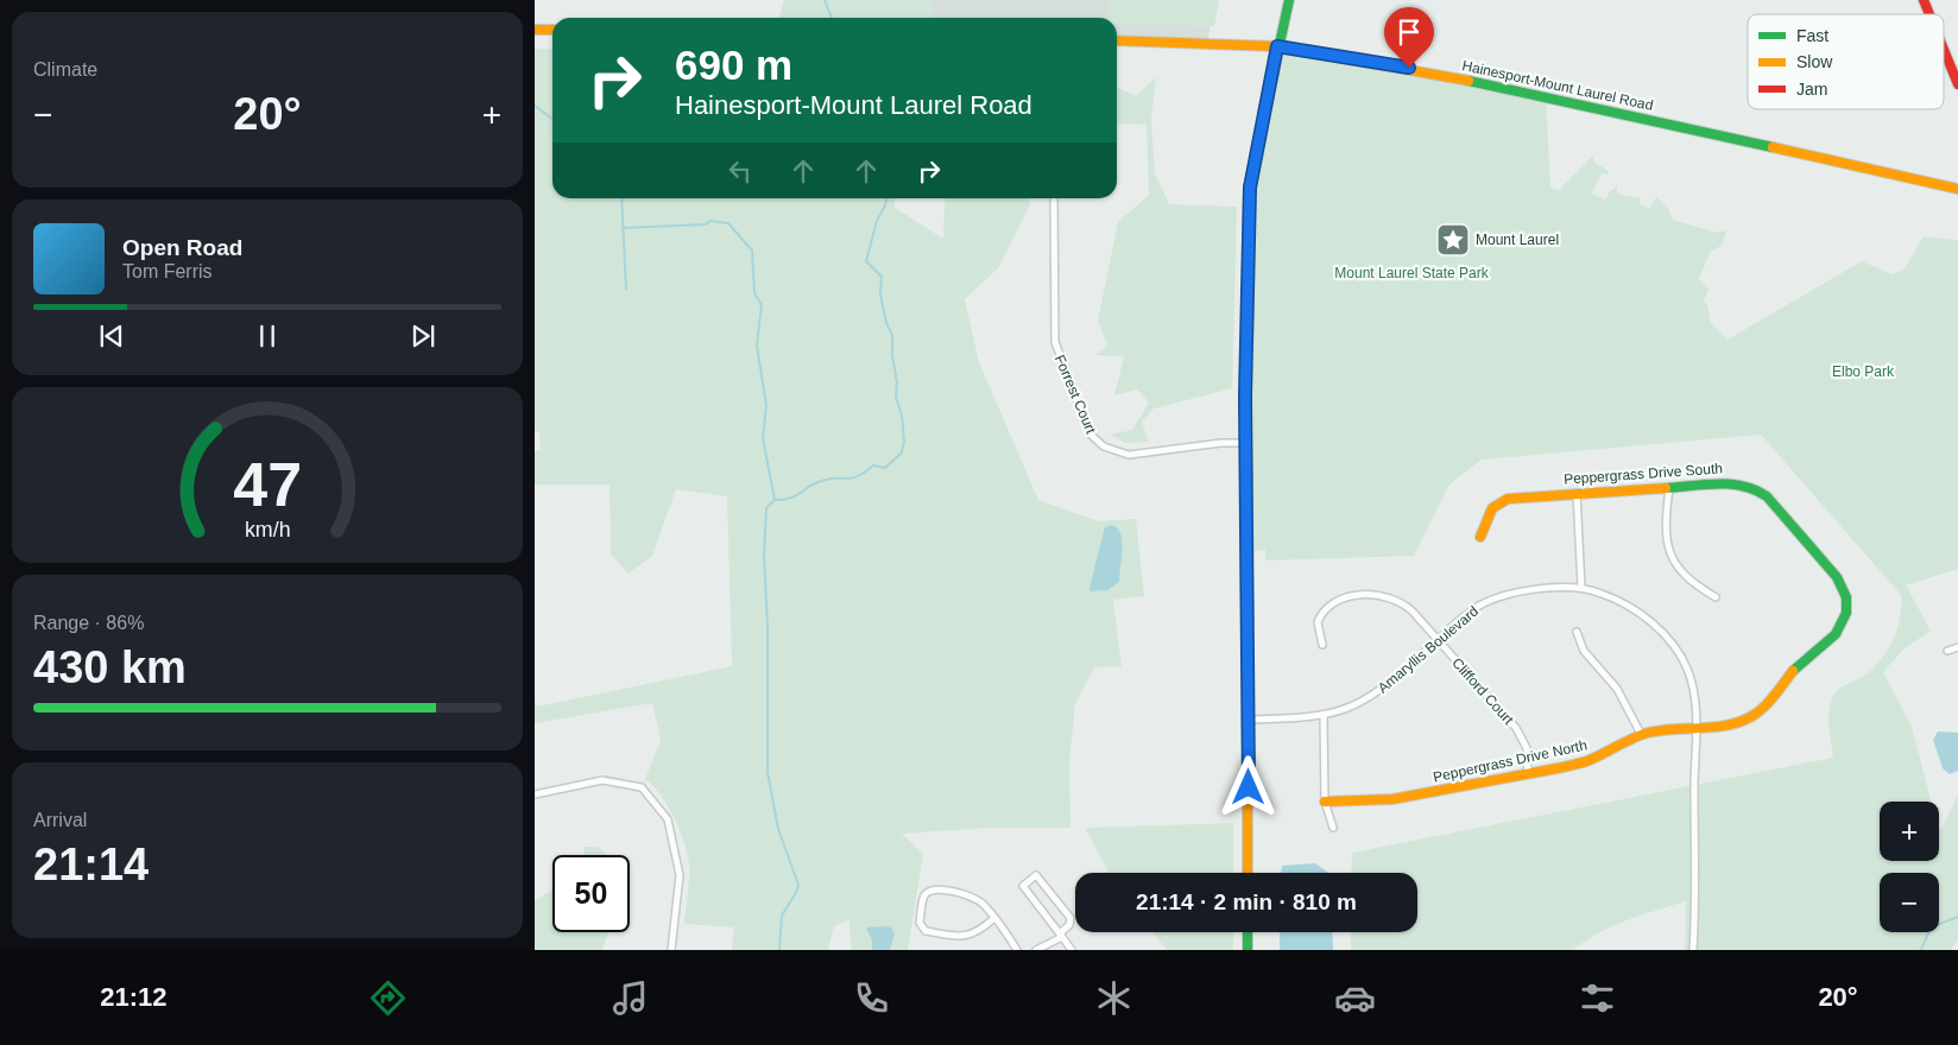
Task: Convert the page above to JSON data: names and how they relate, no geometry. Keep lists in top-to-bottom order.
{
  "streets": {
    "main road": ["Hainesport-Mount Laurel Road", "Peppergrass Drive South", "Peppergrass Drive North"],
    "street": ["Forrest Court", "Amaryllis Boulevard", "Clifford Court"]
  },
  "crossings": [
    ["Peppergrass Drive South", "Amaryllis Boulevard"],
    ["Peppergrass Drive South", "Peppergrass Drive North"],
    ["Amaryllis Boulevard", "Clifford Court"],
    ["Amaryllis Boulevard", "Peppergrass Drive North"],
    ["Clifford Court", "Peppergrass Drive North"]
  ],
  "parks": ["Mount Laurel State Park", "Elbo Park"],
  "places": {
    "place": ["Mount Laurel"]
  },
  "legend": ["Fast", "Slow", "Jam"],
  "page": {
    "tile": [
      "Climate",
      ["Range · 86%", "430 km"],
      ["Arrival", "21:14"]
    ],
    "turn": ["690 m", "Hainesport-Mount Laurel Road"],
    "heat": ["−", "20°", "+"],
    "song": ["Open Road", "Tom Ferris"],
    "map_buttons": ["+", "−"],
    "limit": "50",
    "trip": "21:14 · 2 min · 810 m",
    "tabs": ["21:12", "20°"],
    "gauge": ["47", "km/h"]
  }
}
